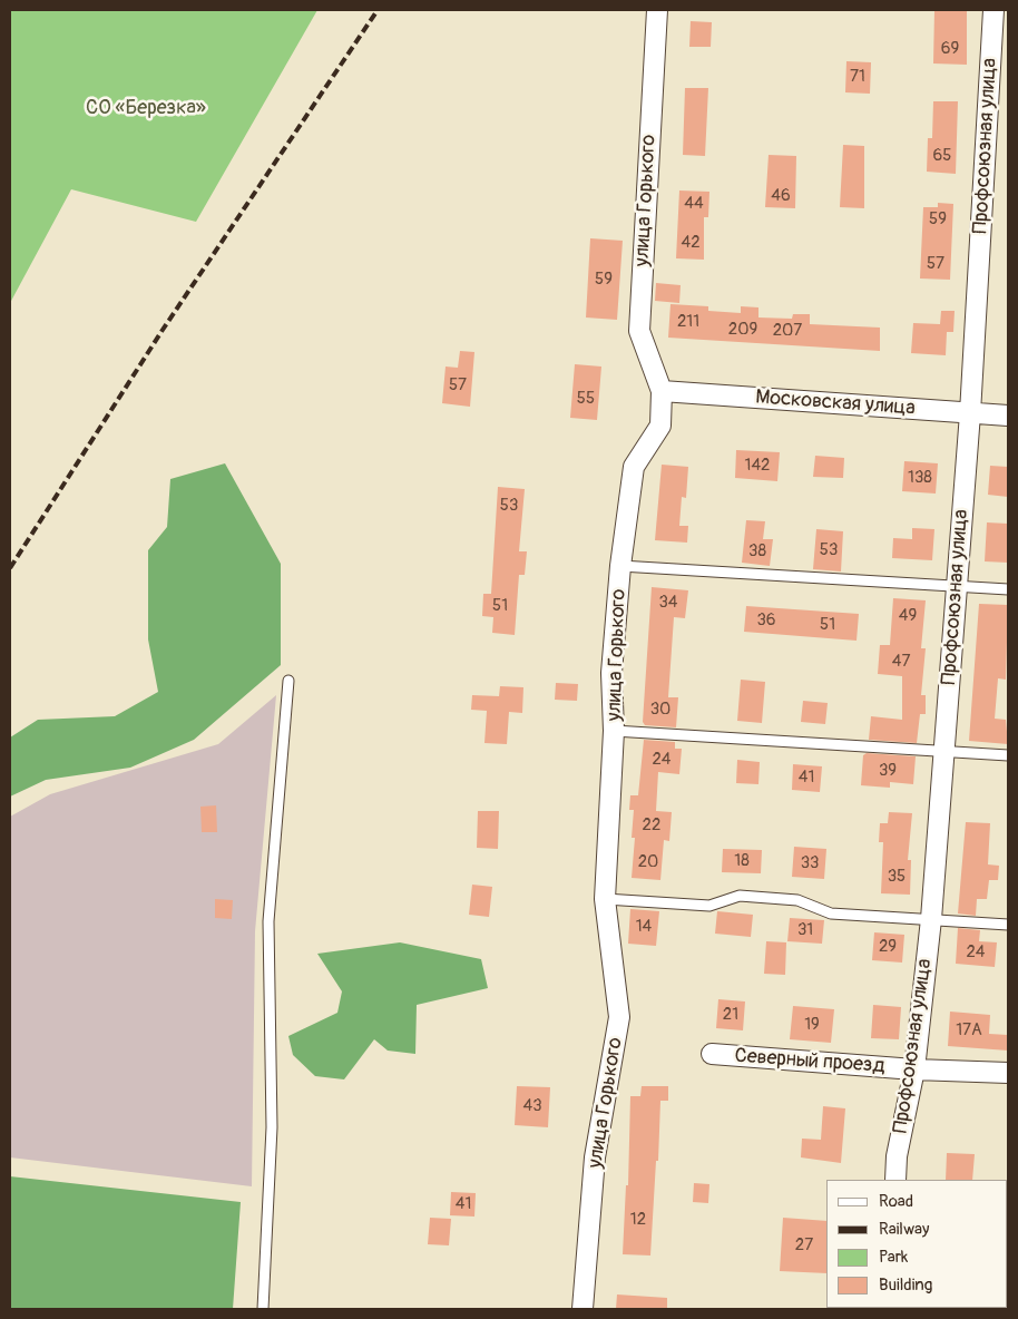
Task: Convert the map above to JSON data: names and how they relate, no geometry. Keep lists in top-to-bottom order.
{
  "streets": {
    "street": [
      "Профсоюзная улица",
      "улица Горького",
      "Московская улица",
      "Северный проезд"
    ]
  },
  "crossings": [
    ["Профсоюзная улица", "Московская улица"],
    ["Профсоюзная улица", "Северный проезд"],
    ["улица Горького", "Московская улица"]
  ],
  "parks": ["СО «Березка»"],
  "house_numbers": [
    "69",
    "71",
    "65",
    "46",
    "44",
    "59",
    "42",
    "57",
    "59",
    "211",
    "209",
    "207",
    "57",
    "55",
    "142",
    "138",
    "53",
    "53",
    "38",
    "34",
    "51",
    "49",
    "36",
    "51",
    "47",
    "30",
    "24",
    "39",
    "41",
    "22",
    "18",
    "20",
    "33",
    "35",
    "14",
    "31",
    "29",
    "24",
    "21",
    "19",
    "17А",
    "43",
    "41",
    "12",
    "27"
  ],
  "legend": [
    "Road",
    "Railway",
    "Park",
    "Building"
  ]
}
